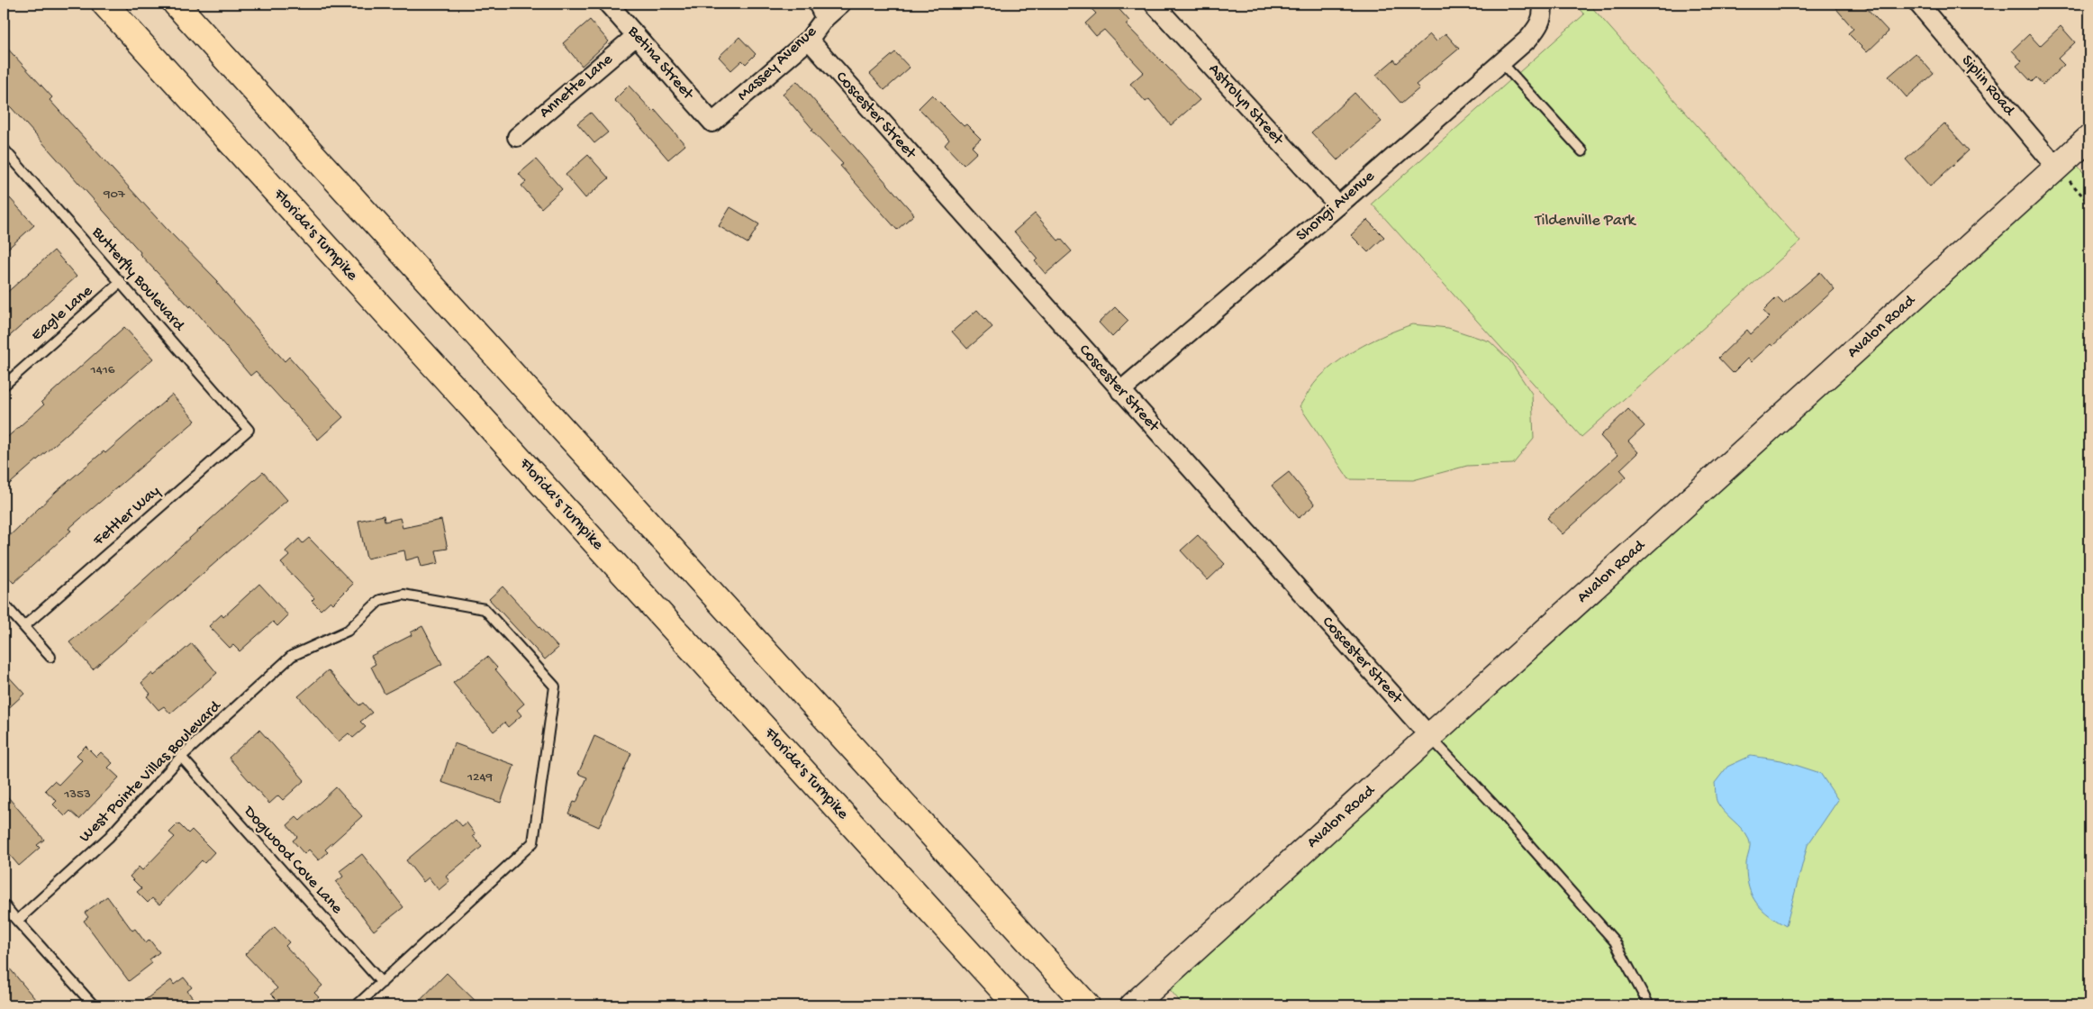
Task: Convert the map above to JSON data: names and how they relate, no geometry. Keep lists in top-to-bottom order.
{
  "streets": {
    "highway": ["Florida's Turnpike"],
    "main road": ["Avalon Road"],
    "street": [
      "Betina Street",
      "Massey Avenue",
      "Siplin Road",
      "Annette Lane",
      "Astrolyn Street",
      "Coscester Street",
      "Shongi Avenue"
    ],
    "lane": [
      "Butterfly Boulevard",
      "Eagle Lane",
      "Fettler Way",
      "West Pointe Villas Boulevard",
      "Dogwood Cove Lane"
    ]
  },
  "crossings": [
    ["Betina Street", "Massey Avenue"],
    ["Betina Street", "Annette Lane"],
    ["Massey Avenue", "Coscester Street"],
    ["Siplin Road", "Avalon Road"],
    ["Astrolyn Street", "Shongi Avenue"],
    ["Coscester Street", "Shongi Avenue"],
    ["Coscester Street", "Avalon Road"],
    ["Butterfly Boulevard", "Eagle Lane"],
    ["Butterfly Boulevard", "Fettler Way"],
    ["West Pointe Villas Boulevard", "Dogwood Cove Lane"]
  ],
  "parks": ["Tildenville Park"],
  "house_numbers": [
    "907",
    "1416",
    "1249",
    "1353"
  ]
}
